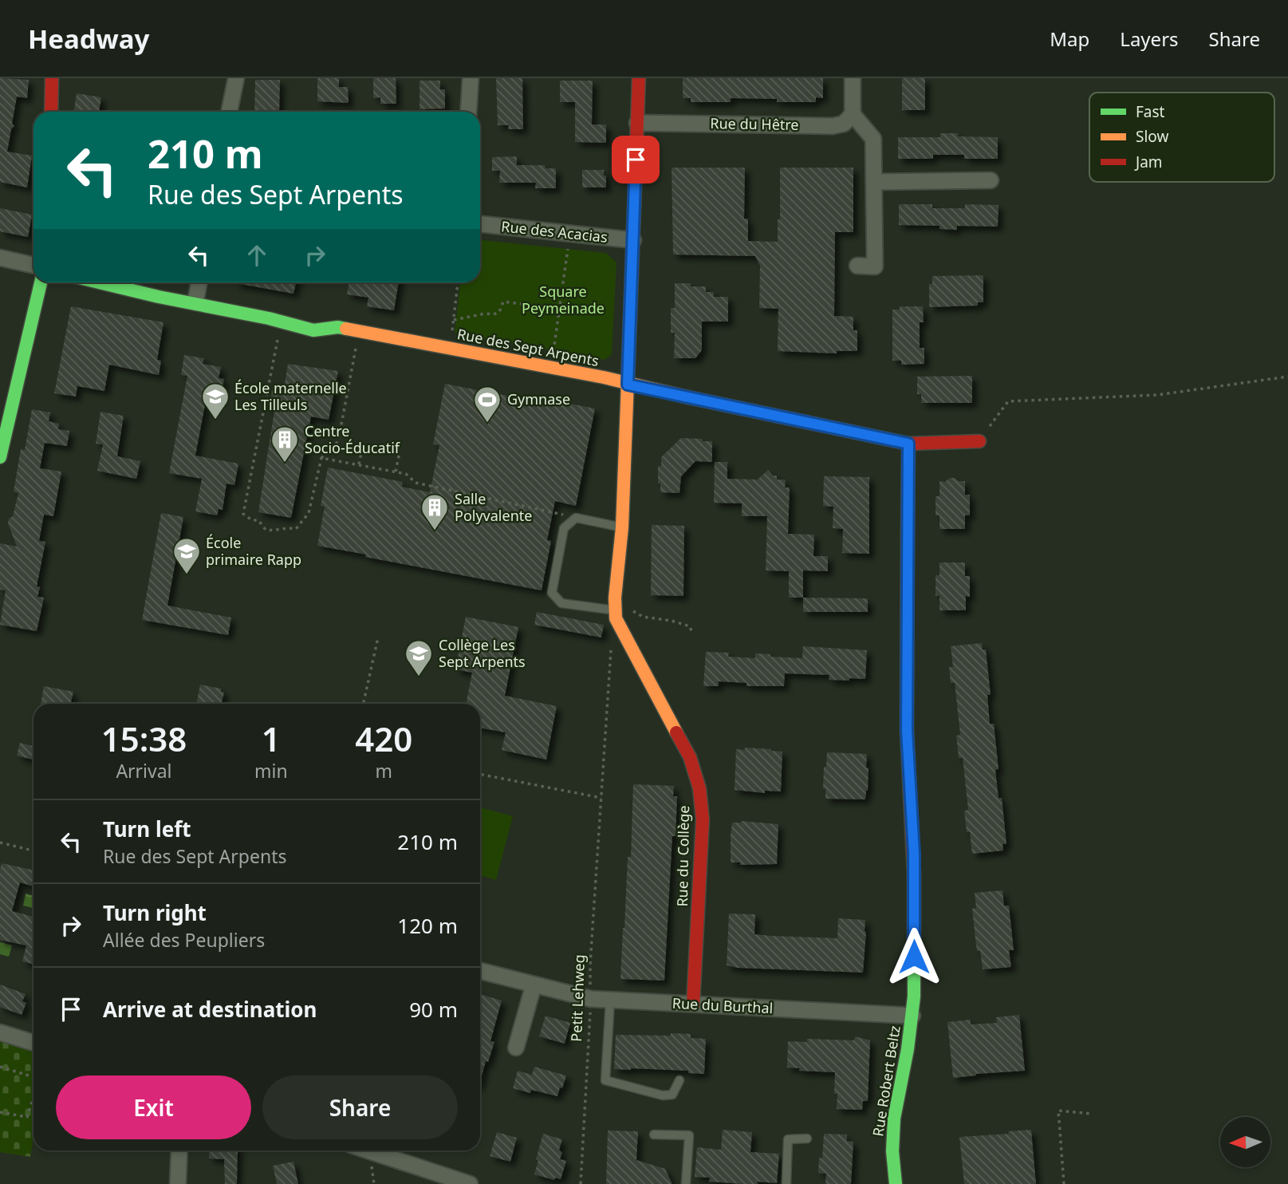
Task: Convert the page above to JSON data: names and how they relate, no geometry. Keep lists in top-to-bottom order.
{
  "streets": {
    "street": [
      "Rue du Hêtre",
      "Rue des Acacias",
      "Rue des Sept Arpents",
      "Rue du Collège",
      "Rue du Burthal",
      "Rue Robert Beltz"
    ],
    "path": ["Petit Lehweg"]
  },
  "crossings": [
    ["Rue du Hêtre", "Rue du Collège"],
    ["Rue des Acacias", "Rue du Collège"],
    ["Rue des Sept Arpents", "Rue du Collège"],
    ["Rue des Sept Arpents", "Rue Robert Beltz"],
    ["Rue du Collège", "Rue du Burthal"],
    ["Petit Lehweg", "Rue du Burthal"],
    ["Rue du Burthal", "Rue Robert Beltz"]
  ],
  "parks": ["Square Peymeinade"],
  "places": {
    "school or university": ["École maternelle Les Tilleuls", "École primaire Rapp", "Collège Les Sept Arpents"],
    "sports": ["Gymnase"],
    "building": ["Centre Socio-Éducatif", "Salle Polyvalente"]
  },
  "legend": ["Fast", "Slow", "Jam"],
  "north": "left",
  "page": {
    "header": "Headway",
    "nav": ["Map", "Layers", "Share"],
    "turn": ["210 m", "Rue des Sept Arpents"],
    "eta": [
      "15:38",
      "Arrival",
      "1",
      "min",
      "420",
      "m"
    ],
    "list": [
      {
        "name": "Turn left",
        "note": "Rue des Sept Arpents",
        "value": "210 m"
      },
      {
        "name": "Turn right",
        "note": "Allée des Peupliers",
        "value": "120 m"
      },
      {
        "name": "Arrive at destination",
        "value": "90 m"
      }
    ],
    "buttons": ["Exit", "Share"]
  }
}
